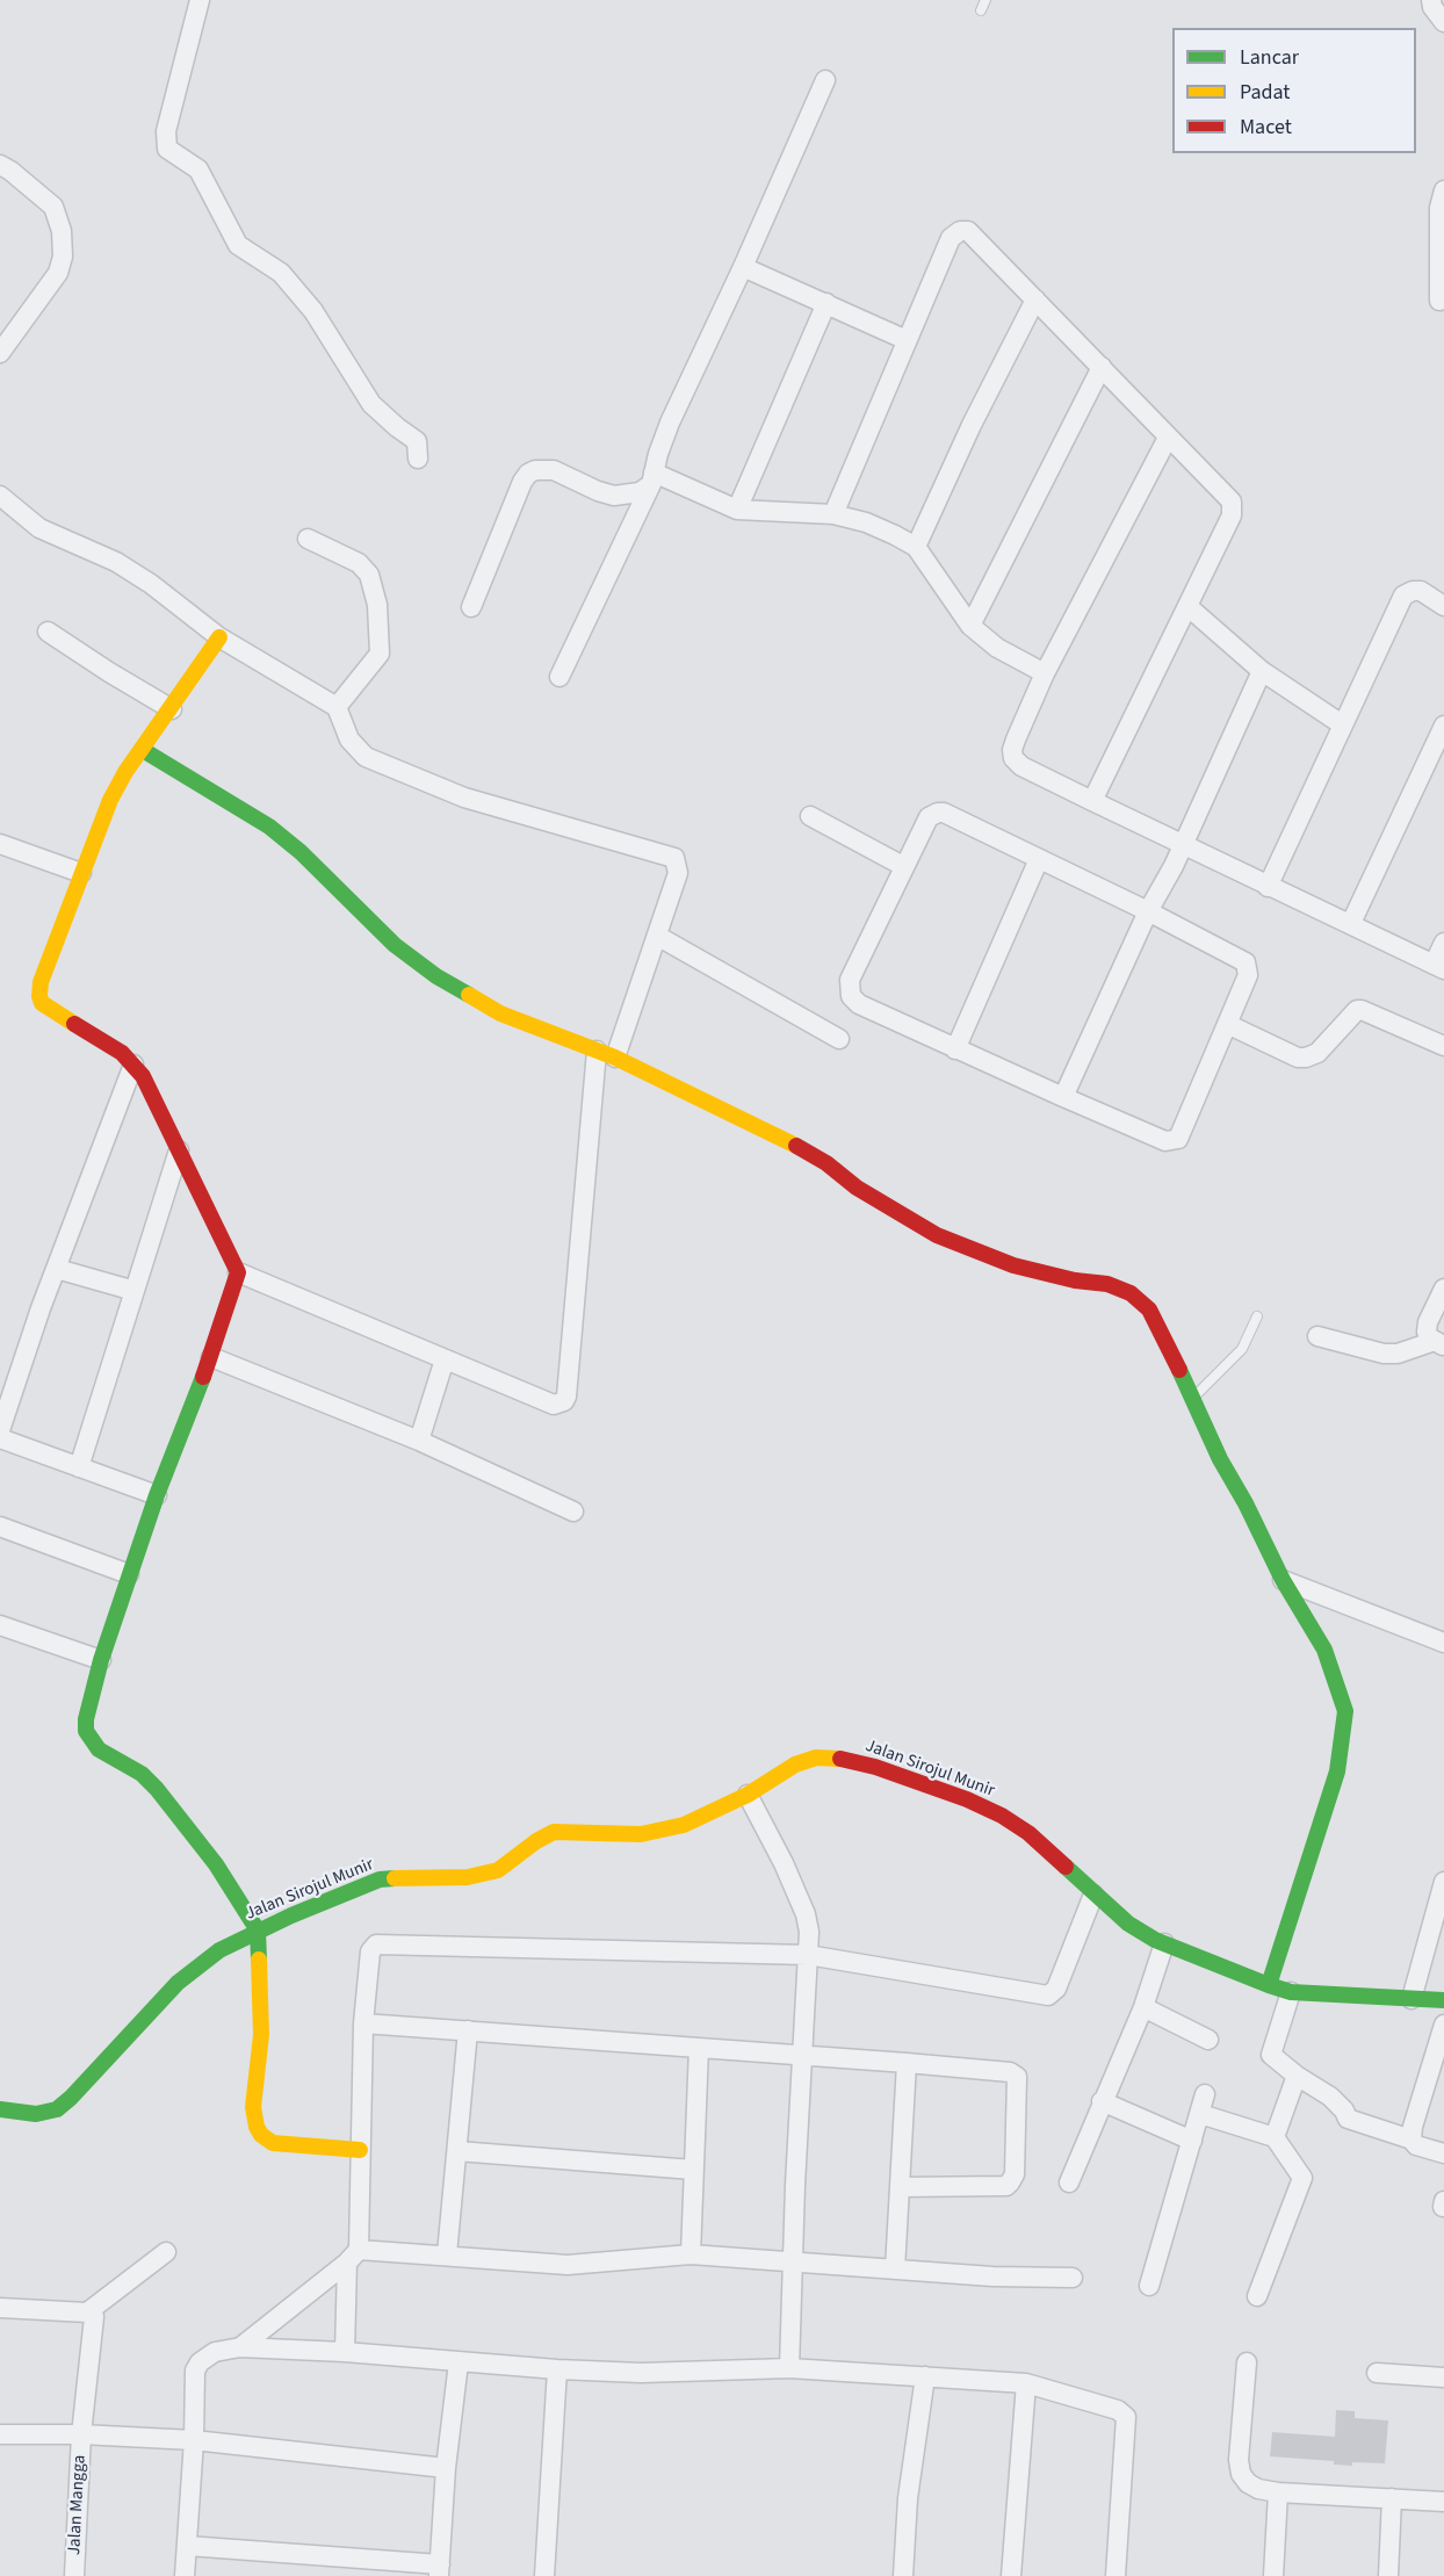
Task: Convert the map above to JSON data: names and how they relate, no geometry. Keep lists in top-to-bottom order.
{
  "streets": {
    "street": ["Jalan Sirojul Munir", "Jalan Mangga"]
  },
  "legend": ["Lancar", "Padat", "Macet"]
}
